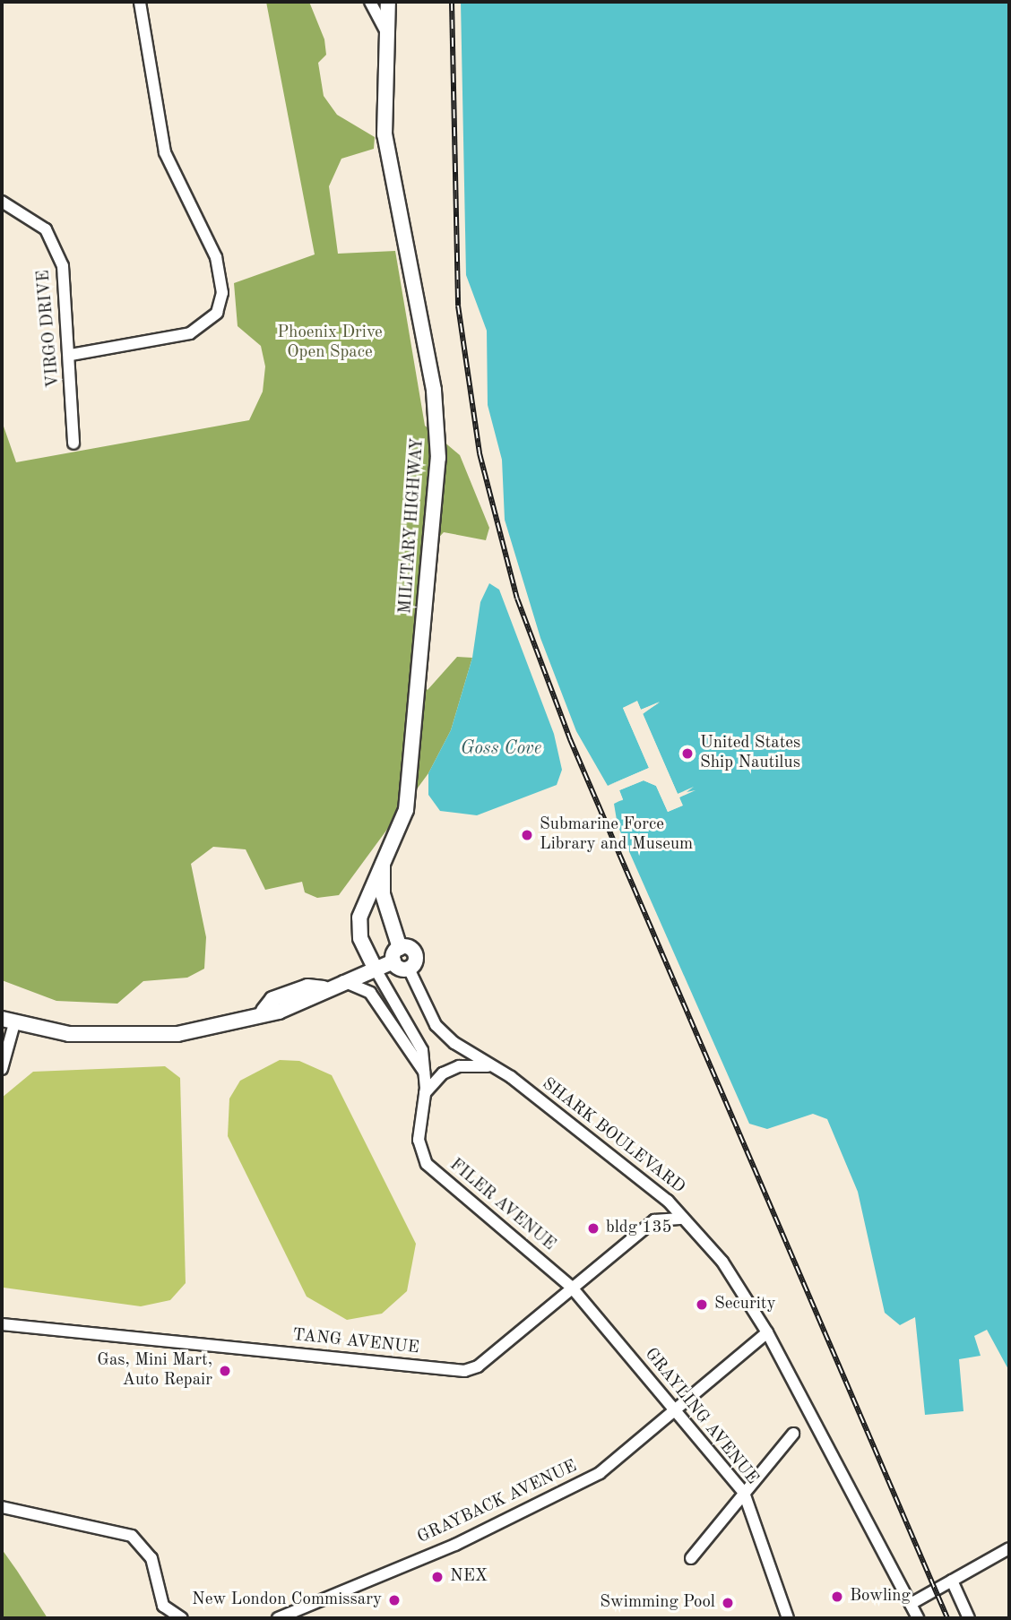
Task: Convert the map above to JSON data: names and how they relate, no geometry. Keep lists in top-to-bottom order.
{
  "streets": {
    "street": [
      "VIRGO DRIVE",
      "MILITARY HIGHWAY",
      "SHARK BOULEVARD",
      "FILER AVENUE",
      "TANG AVENUE",
      "GRAYLING AVENUE",
      "GRAYBACK AVENUE"
    ]
  },
  "crossings": [
    ["MILITARY HIGHWAY", "SHARK BOULEVARD"],
    ["MILITARY HIGHWAY", "FILER AVENUE"],
    ["SHARK BOULEVARD", "GRAYBACK AVENUE"],
    ["FILER AVENUE", "TANG AVENUE"],
    ["FILER AVENUE", "GRAYLING AVENUE"],
    ["TANG AVENUE", "GRAYLING AVENUE"],
    ["GRAYLING AVENUE", "GRAYBACK AVENUE"]
  ],
  "water": ["Goss Cove"],
  "parks": ["Phoenix Drive Open Space"],
  "places": [
    "United States Ship Nautilus",
    "Submarine Force Library and Museum",
    "bldg 135",
    "Security",
    "Gas, Mini Mart, Auto Repair",
    "NEX",
    "Bowling",
    "New London Commissary",
    "Swimming Pool"
  ]
}
